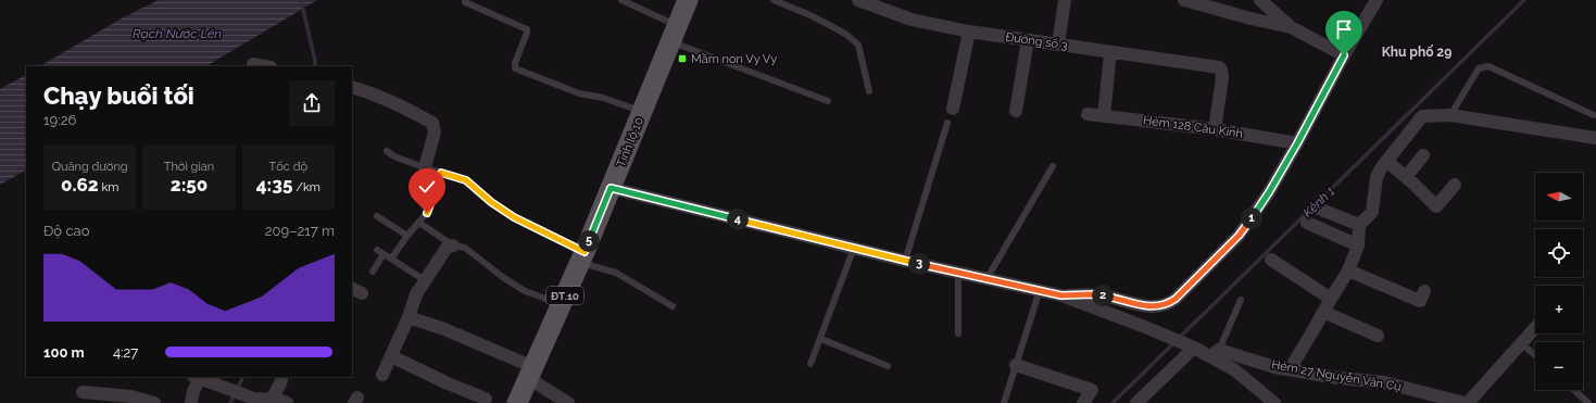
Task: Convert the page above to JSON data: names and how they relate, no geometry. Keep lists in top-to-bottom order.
{
  "streets": {
    "main road": ["Tỉnh lộ 10", "ĐT.10"],
    "street": ["Đường số 3", "Hẻm 128 Cầu Kinh", "Hẻm 27 Nguyễn Văn Cự"]
  },
  "crossings": [
    ["Đường số 3", "Hẻm 128 Cầu Kinh"]
  ],
  "districts": ["Khu phố 29"],
  "water": ["Rạch Nước Lên", "Kênh 1"],
  "places": {
    "transit": ["Mầm non Vy Vy"]
  },
  "north": "left",
  "page": {
    "heading": ["Chạy buổi tối", "19:26"],
    "stats": [
      ["Quãng đường", "0.62 km"],
      ["Thời gian", "2:50"],
      ["Tốc độ", "4:35 /km"]
    ],
    "map_buttons": ["+", "−"],
    "pins": [
      "1",
      "4",
      "5",
      "3",
      "2"
    ],
    "chart": ["Độ cao", "209–217 m"],
    "list": [
      {
        "name": "100 m",
        "note": "4:27"
      }
    ]
  }
}
